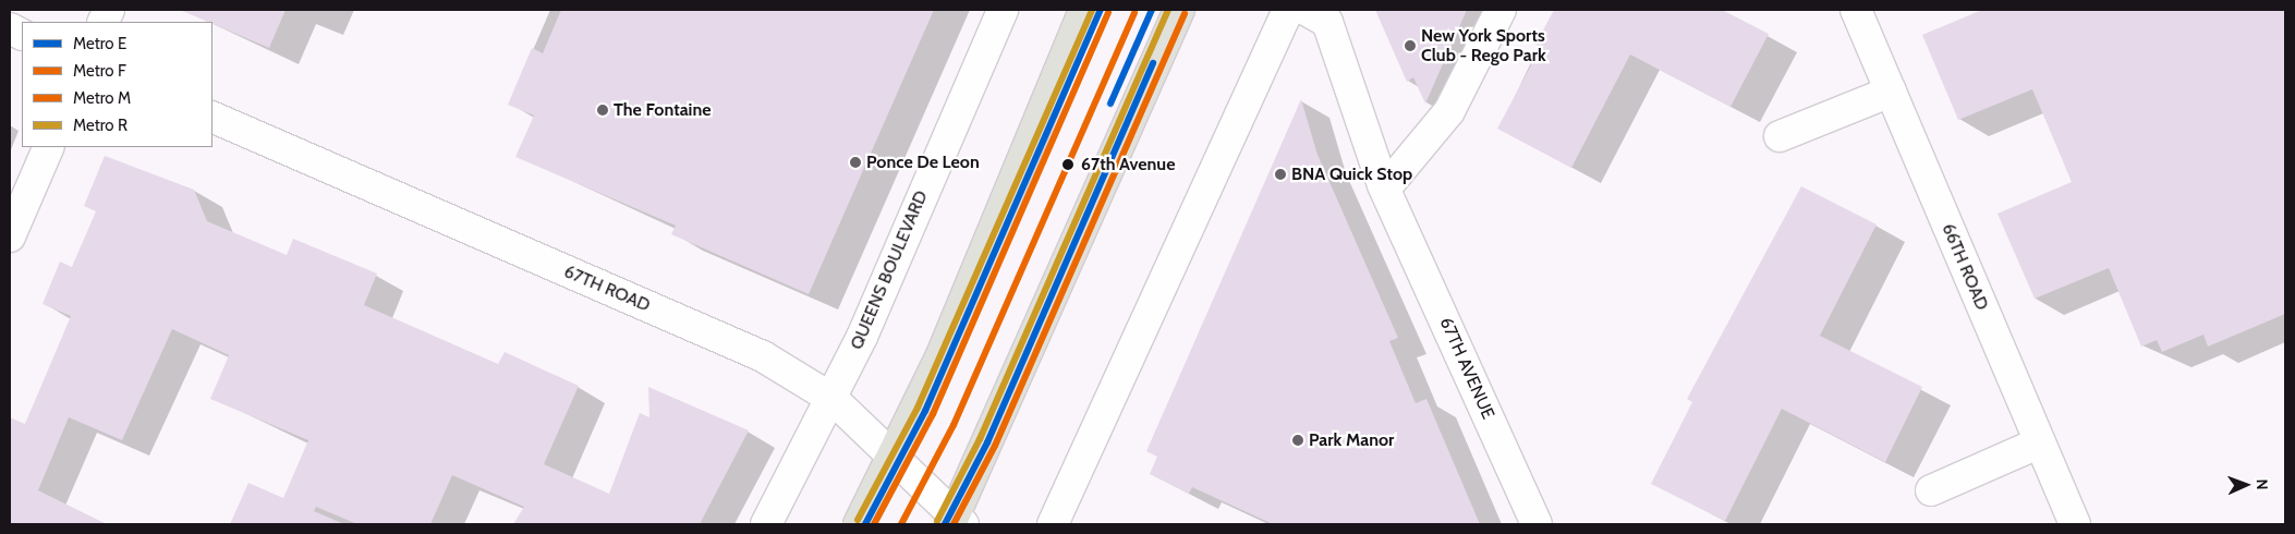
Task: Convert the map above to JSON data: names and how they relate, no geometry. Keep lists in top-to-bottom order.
{
  "streets": {
    "street": [
      "66TH ROAD",
      "QUEENS BOULEVARD",
      "67TH ROAD",
      "67TH AVENUE"
    ]
  },
  "crossings": [
    ["QUEENS BOULEVARD", "67TH ROAD"]
  ],
  "places": [
    "New York Sports Club - Rego Park",
    "The Fontaine",
    "Ponce De Leon",
    "67th Avenue",
    "BNA Quick Stop",
    "Park Manor"
  ],
  "lines": [
    "metro line E",
    "metro line R",
    "metro line F",
    "metro line M"
  ],
  "legend": [
    "Metro E",
    "Metro F",
    "Metro M",
    "Metro R"
  ],
  "north": "right"
}
